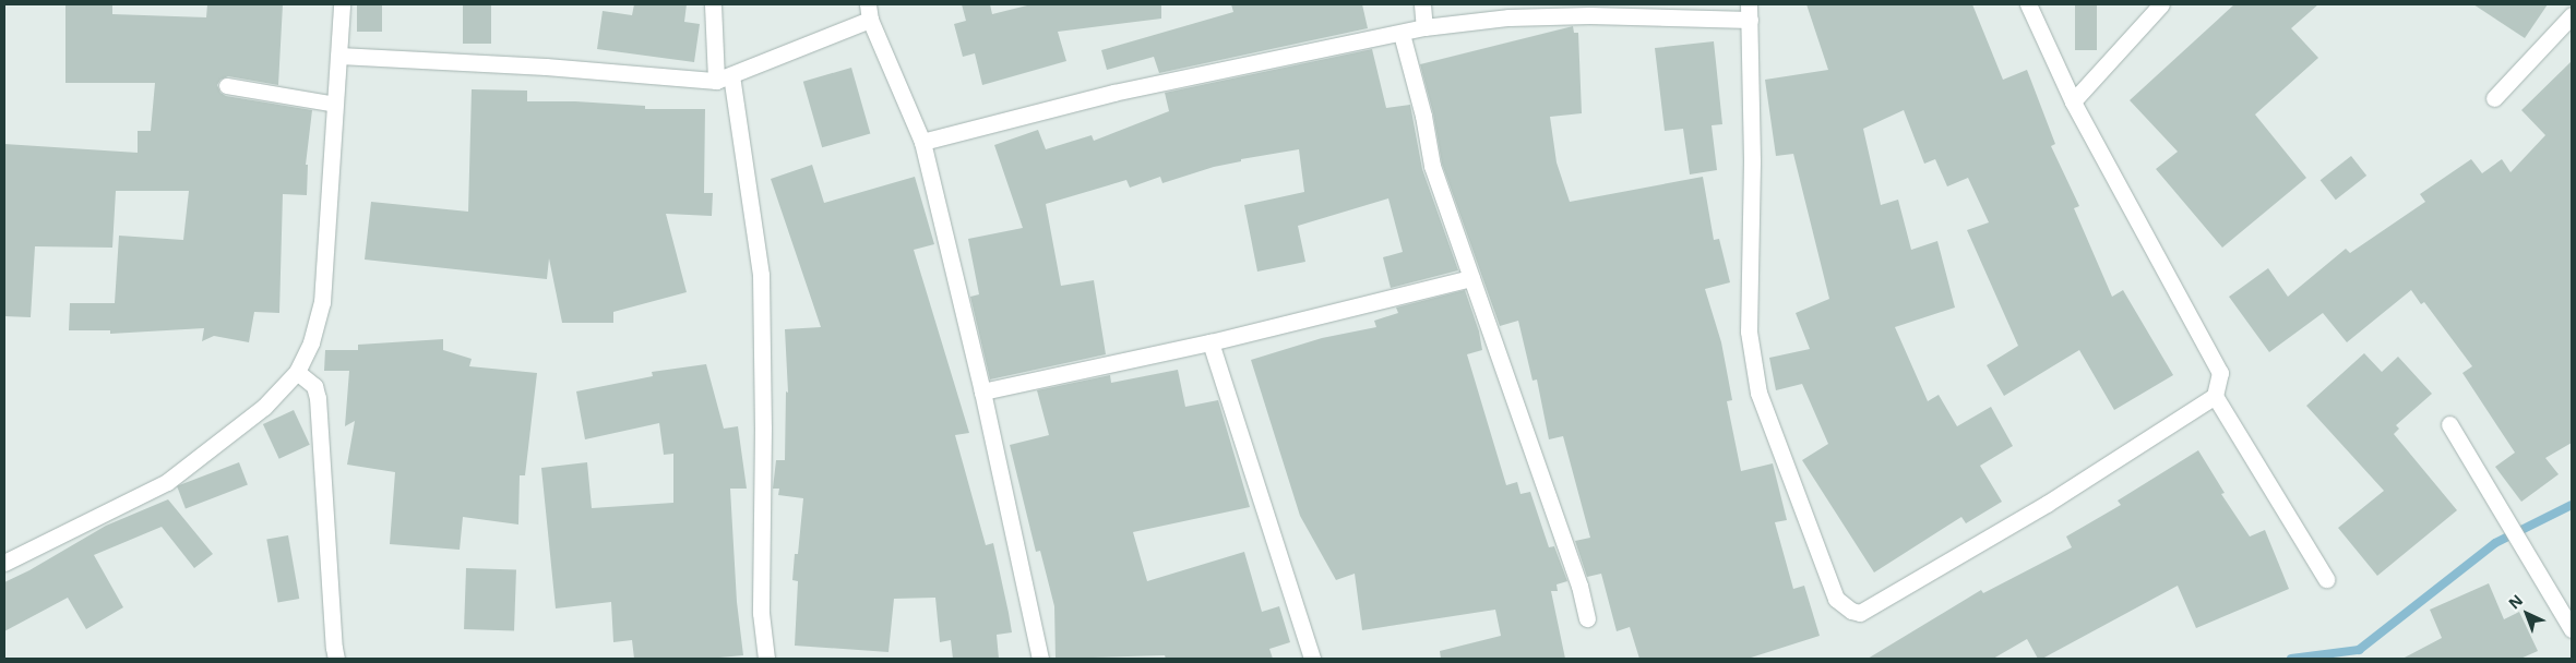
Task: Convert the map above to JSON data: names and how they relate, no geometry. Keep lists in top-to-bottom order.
{
  "north": "top left"
}
